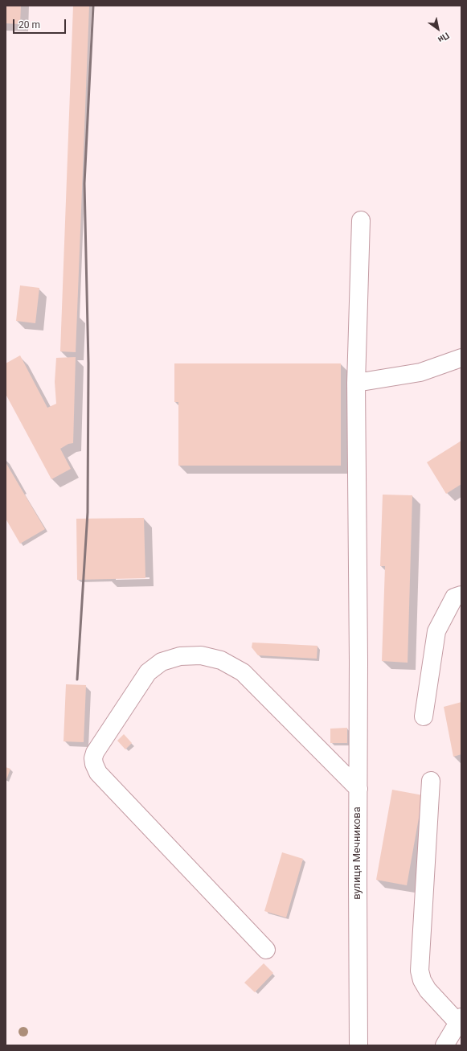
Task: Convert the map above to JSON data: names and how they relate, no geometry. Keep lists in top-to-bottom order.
{
  "streets": {
    "street": ["вулиця Мечникова"]
  },
  "scale_bar": "20 m",
  "north": "bottom right"
}
